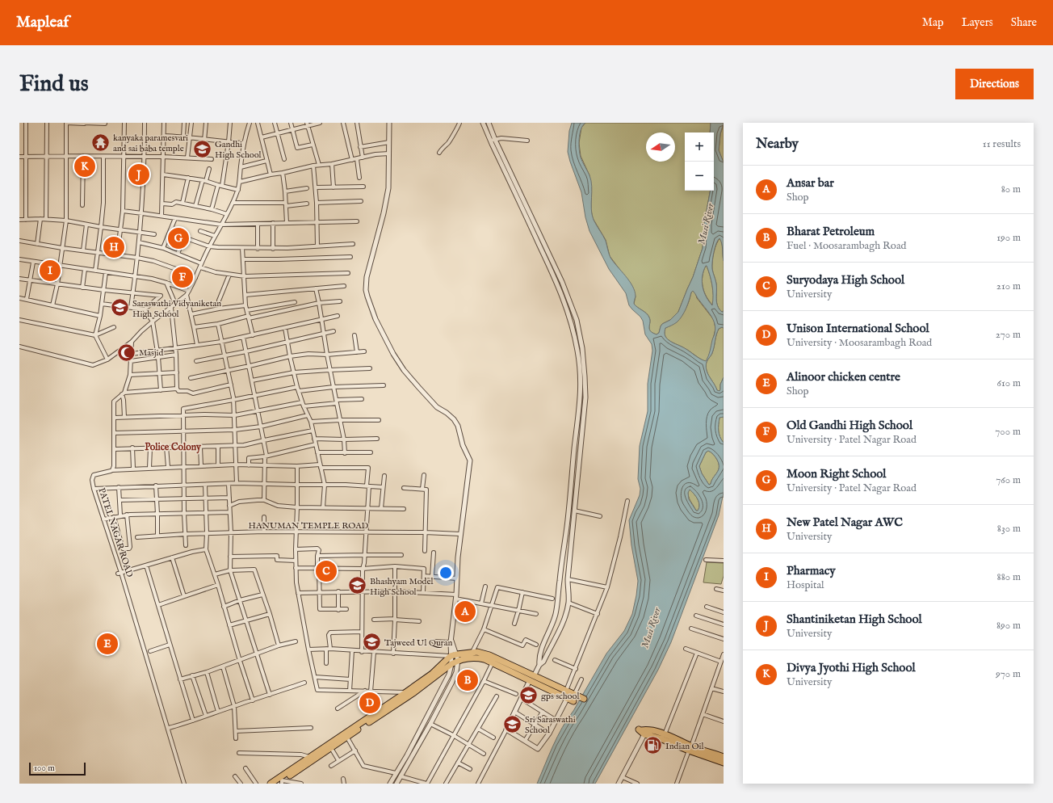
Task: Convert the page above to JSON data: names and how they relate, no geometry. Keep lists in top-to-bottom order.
{
  "streets": {
    "street": ["HANUMAN TEMPLE ROAD", "PATEL NAGAR ROAD"]
  },
  "districts": ["Police Colony"],
  "water": ["Musi River"],
  "places": {
    "temple": ["kanyaka paramesvari and sai baba temple"],
    "school or university": [
      "Gandhi High School",
      "Saraswathi Vidyaniketan High School",
      "Bhashyam Model High School",
      "Tajweed Ul Quran",
      "gps school",
      "Sri Saraswathi School"
    ],
    "mosque": ["Masjid"],
    "fuel station": ["Indian Oil"]
  },
  "scale_bar": "100 m",
  "north": "left",
  "page": {
    "header": "Mapleaf",
    "nav": ["Map", "Layers", "Share"],
    "buttons": "Directions",
    "title": "Find us",
    "heading": ["Nearby", "11 results"],
    "map_buttons": ["+", "−"],
    "pins": [
      "K",
      "J",
      "G",
      "H",
      "I",
      "F",
      "C",
      "A",
      "E",
      "B",
      "D"
    ],
    "list": [
      {
        "mark": "A",
        "name": "Ansar bar",
        "note": "Shop",
        "value": "80 m"
      },
      {
        "mark": "B",
        "name": "Bharat Petroleum",
        "note": "Fuel · Moosarambagh Road",
        "value": "190 m"
      },
      {
        "mark": "C",
        "name": "Suryodaya High School",
        "note": "University",
        "value": "210 m"
      },
      {
        "mark": "D",
        "name": "Unison International School",
        "note": "University · Moosarambagh Road",
        "value": "270 m"
      },
      {
        "mark": "E",
        "name": "Alinoor chicken centre",
        "note": "Shop",
        "value": "610 m"
      },
      {
        "mark": "F",
        "name": "Old Gandhi High School",
        "note": "University · Patel Nagar Road",
        "value": "700 m"
      },
      {
        "mark": "G",
        "name": "Moon Right School",
        "note": "University · Patel Nagar Road",
        "value": "760 m"
      },
      {
        "mark": "H",
        "name": "New Patel Nagar AWC",
        "note": "University",
        "value": "830 m"
      },
      {
        "mark": "I",
        "name": "Pharmacy",
        "note": "Hospital",
        "value": "880 m"
      },
      {
        "mark": "J",
        "name": "Shantiniketan High School",
        "note": "University",
        "value": "890 m"
      },
      {
        "mark": "K",
        "name": "Divya Jyothi High School",
        "note": "University",
        "value": "970 m"
      }
    ],
    "scale": "100 m"
  }
}
